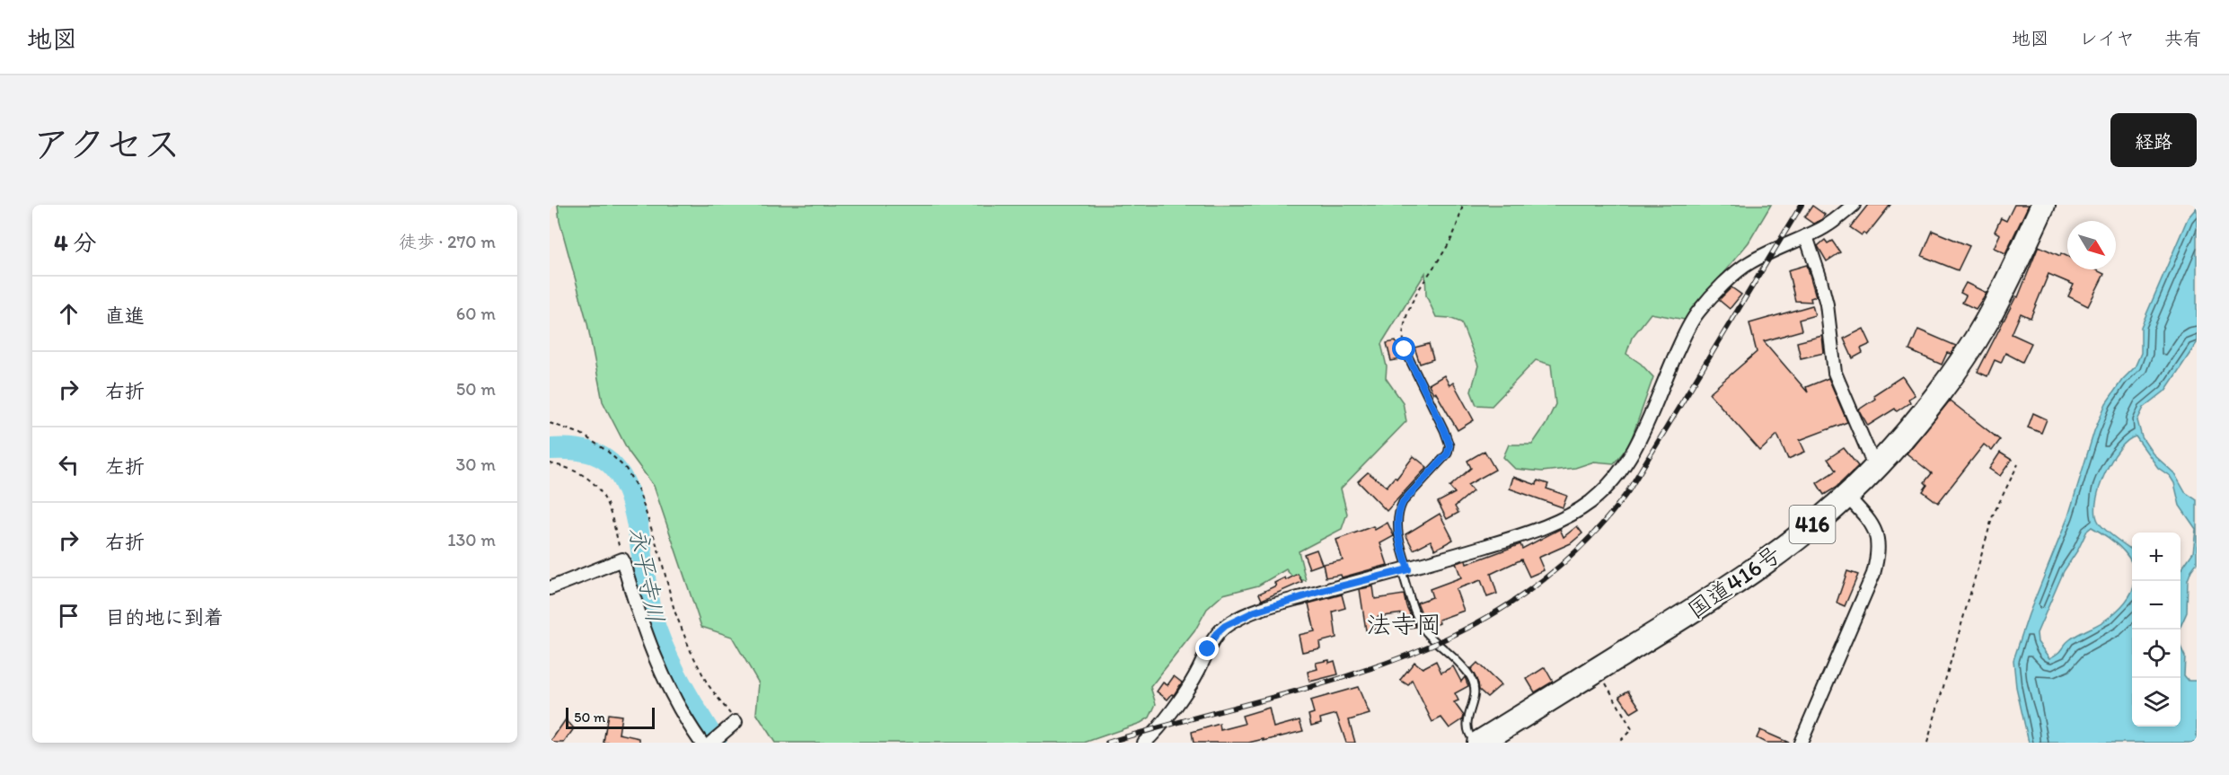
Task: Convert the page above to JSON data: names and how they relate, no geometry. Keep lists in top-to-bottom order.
{
  "streets": {
    "highway": ["416", "国道416号"]
  },
  "districts": ["法寺岡"],
  "water": ["永平寺川"],
  "scale_bar": "50 m",
  "north": "bottom right",
  "page": {
    "header": "地図",
    "nav": ["地図", "レイヤ", "共有"],
    "title": "アクセス",
    "buttons": "経路",
    "heading": ["4 分", "徒歩 · 270 m"],
    "list": [
      ["直進", "60 m"],
      ["右折", "50 m"],
      ["左折", "30 m"],
      ["右折", "130 m"],
      "目的地に到着"
    ],
    "map_buttons": ["+", "−"],
    "scale": "50 m"
  }
}
